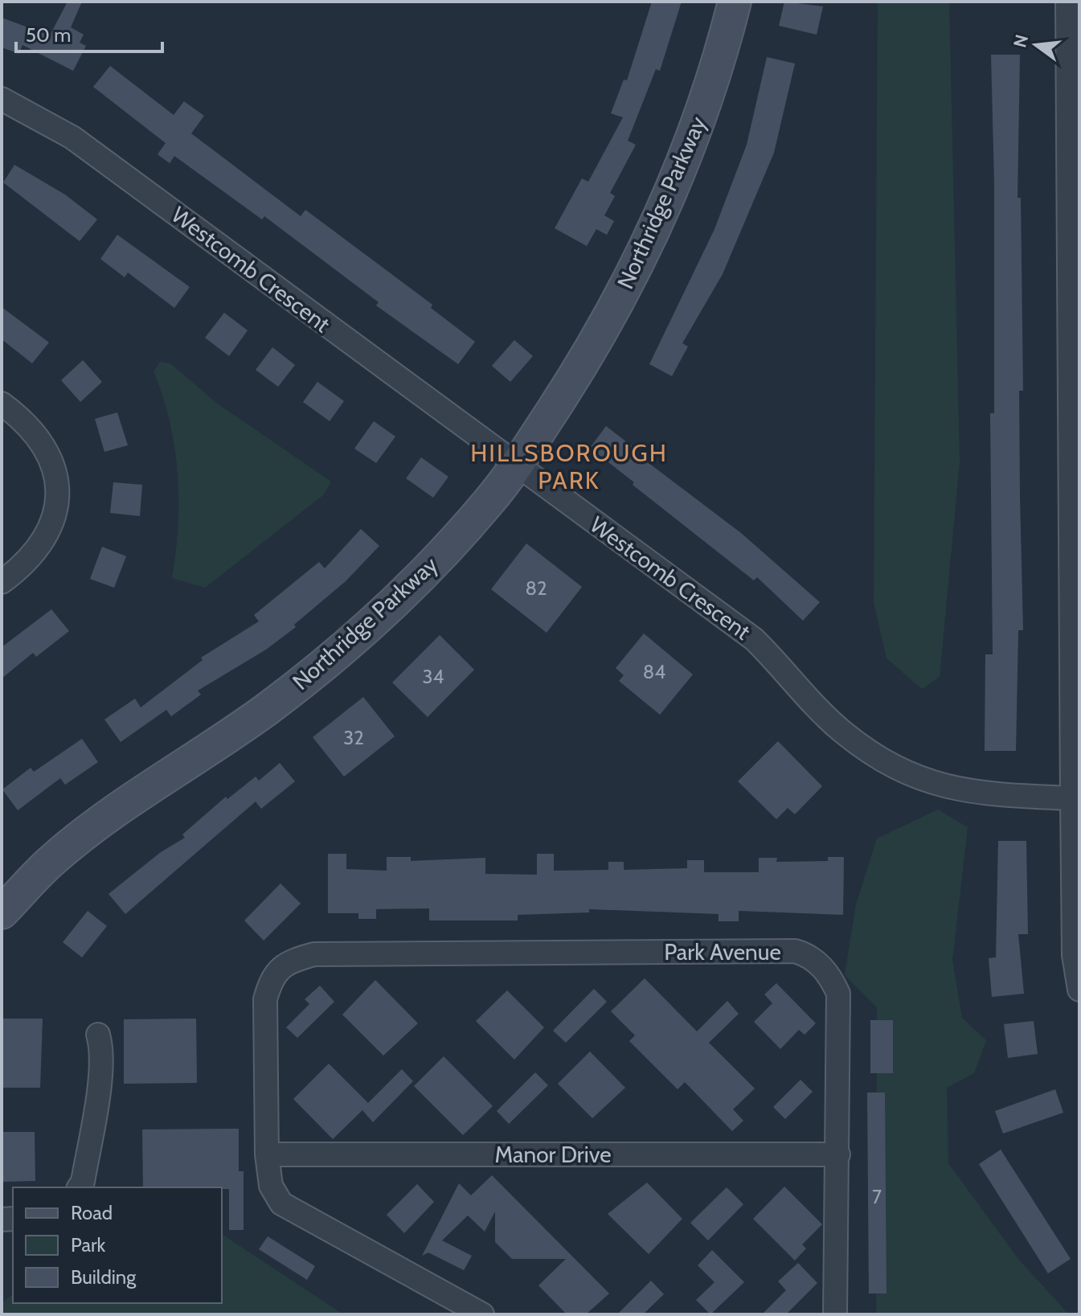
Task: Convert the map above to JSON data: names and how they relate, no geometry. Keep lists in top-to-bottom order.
{
  "streets": {
    "street": [
      "Northridge Parkway",
      "Westcomb Crescent",
      "Park Avenue",
      "Manor Drive"
    ]
  },
  "crossings": [
    ["Northridge Parkway", "Westcomb Crescent"],
    ["Park Avenue", "Manor Drive"]
  ],
  "districts": ["HILLSBOROUGH PARK"],
  "house_numbers": [
    "82",
    "84",
    "34",
    "32",
    "7"
  ],
  "legend": ["Road", "Park", "Building"],
  "scale_bar": "50 m",
  "north": "left"
}
